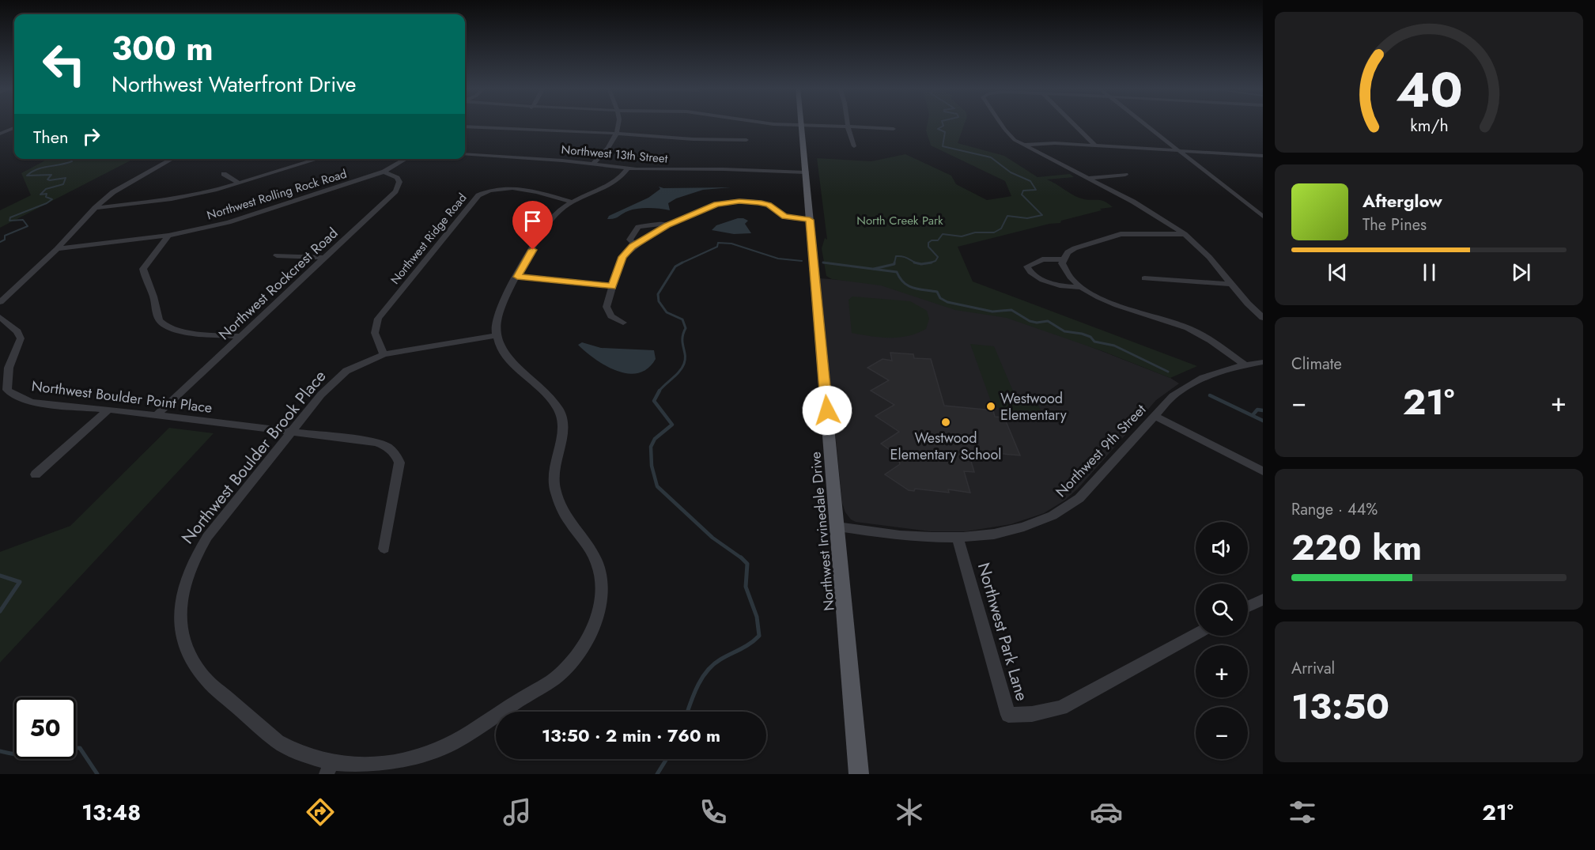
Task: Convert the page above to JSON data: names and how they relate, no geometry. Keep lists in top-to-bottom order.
{
  "streets": {
    "main road": ["Northwest Irvinedale Drive"],
    "street": [
      "Northwest 13th Street",
      "Northwest Rolling Rock Road",
      "Northwest Ridge Road",
      "Northwest Rockcrest Road",
      "Northwest Boulder Point Place",
      "Northwest 9th Street",
      "Northwest Boulder Brook Place",
      "Northwest Park Lane"
    ]
  },
  "crossings": [
    ["Northwest 13th Street", "Northwest Irvinedale Drive"],
    ["Northwest Rolling Rock Road", "Northwest Rockcrest Road"],
    ["Northwest Ridge Road", "Northwest Boulder Brook Place"],
    ["Northwest Rockcrest Road", "Northwest Boulder Point Place"],
    ["Northwest Boulder Point Place", "Northwest Boulder Brook Place"],
    ["Northwest 9th Street", "Northwest Irvinedale Drive"],
    ["Northwest 9th Street", "Northwest Park Lane"]
  ],
  "parks": ["North Creek Park"],
  "places": ["Westwood Elementary", "Westwood Elementary School"],
  "page": {
    "turn": ["300 m", "Northwest Waterfront Drive"],
    "then": "Then",
    "song": ["Afterglow", "The Pines"],
    "tile": [
      "Climate",
      ["Range · 44%", "220 km"],
      ["Arrival", "13:50"]
    ],
    "heat": ["−", "21°", "+"],
    "map_buttons": ["+", "−"],
    "limit": "50",
    "trip": "13:50 · 2 min · 760 m",
    "tabs": ["13:48", "21°"],
    "gauge": ["40", "km/h"]
  }
}
